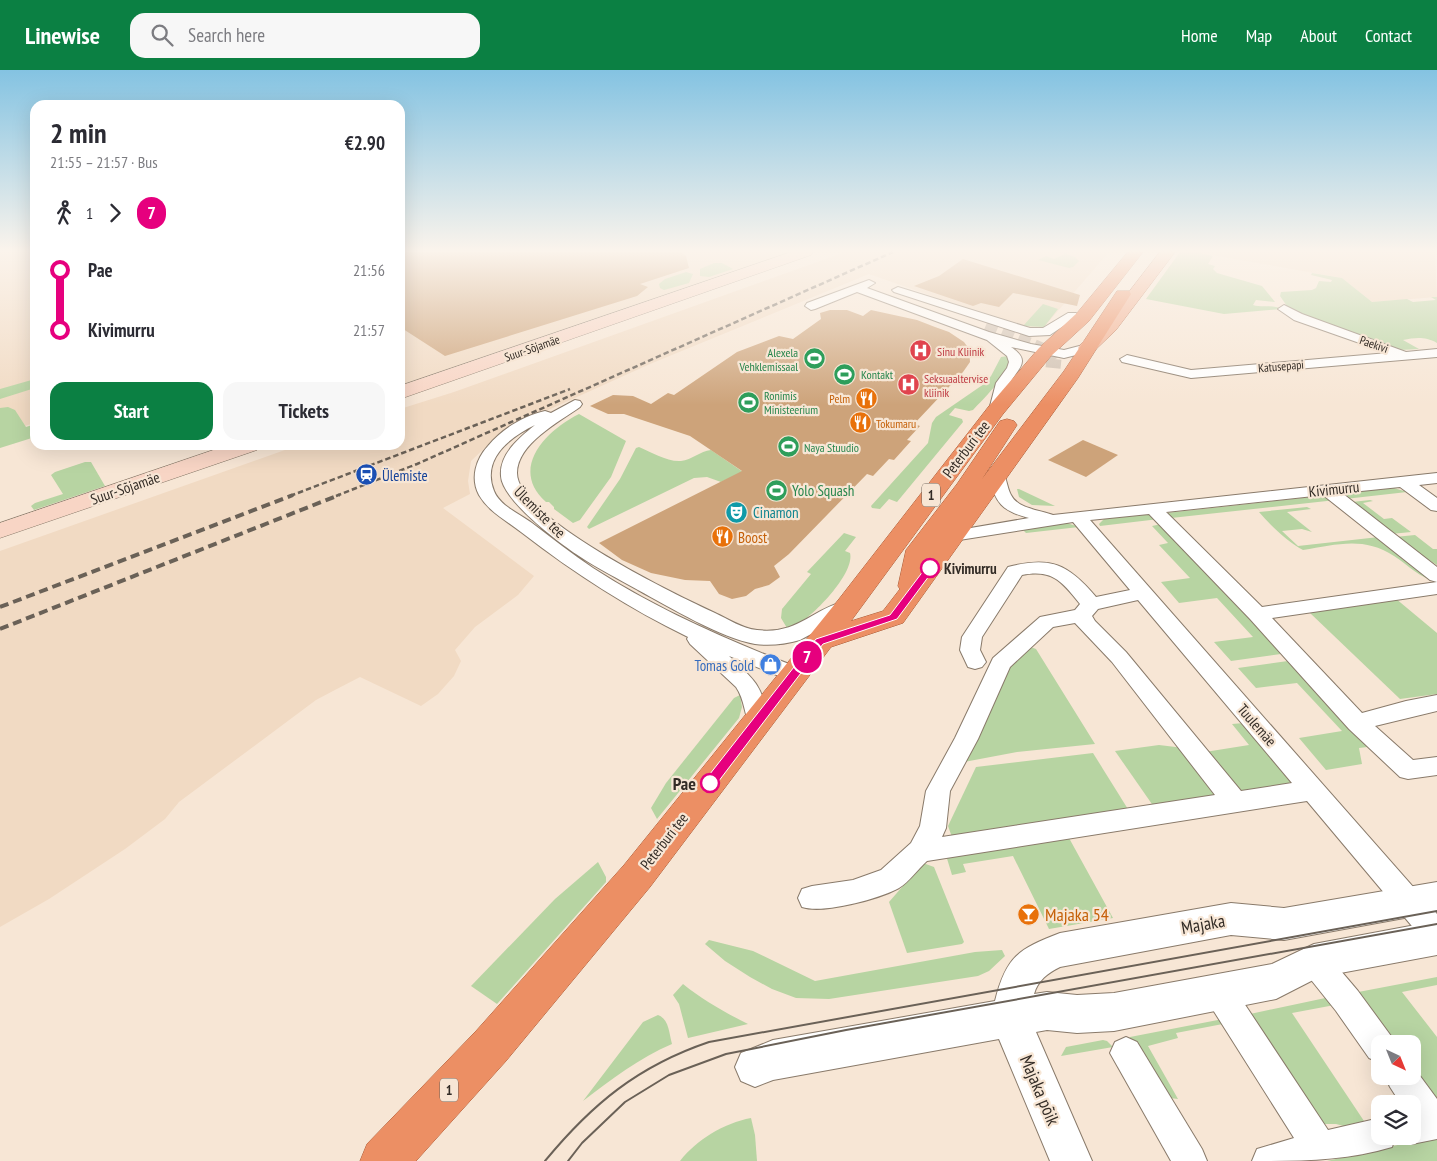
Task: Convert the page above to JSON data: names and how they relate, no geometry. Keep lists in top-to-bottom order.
{
  "streets": {
    "highway": ["Peterburi tee", "1"],
    "main road": ["Suur-Sõjamäe"],
    "street": [
      "Paekivi",
      "Katusepapi",
      "Kivimurru",
      "Ülemiste tee",
      "Tuulemäe",
      "Majaka",
      "Majaka põik"
    ]
  },
  "crossings": [
    ["Paekivi", "Katusepapi"],
    ["Peterburi tee", "1"],
    ["Peterburi tee", "Ülemiste tee"],
    ["Kivimurru", "Tuulemäe"],
    ["Tuulemäe", "Majaka"],
    ["Majaka", "Majaka põik"]
  ],
  "places": {
    "hospital": ["Sinu Kliinik", "Seksuaaltervise kliinik"],
    "sports": [
      "Alexela Vehklemissaal",
      "Kontakt",
      "Ronimis Ministeerium",
      "Naya Stuudio",
      "Yolo Squash"
    ],
    "restaurant": ["Pelm", "Tokumaru", "Boost"],
    "station": ["Ülemiste"],
    "theatre": ["Cinamon"],
    "other": ["Kivimurru", "Pae"],
    "shop": ["Tomas Gold"],
    "bar": ["Majaka 54"]
  },
  "lines": ["bus line 7"],
  "north": "bottom right",
  "page": {
    "header": "Linewise",
    "search": "Search here",
    "nav": [
      "Home",
      "Map",
      "About",
      "Contact"
    ],
    "on_map": "7",
    "heading": ["2 min", "21:55 – 21:57 · Bus", "€2.90"],
    "legs": ["1", "7"],
    "list": [
      {
        "name": "Pae",
        "value": "21:56"
      },
      {
        "name": "Kivimurru",
        "value": "21:57"
      }
    ],
    "buttons": ["Start", "Tickets"]
  }
}
